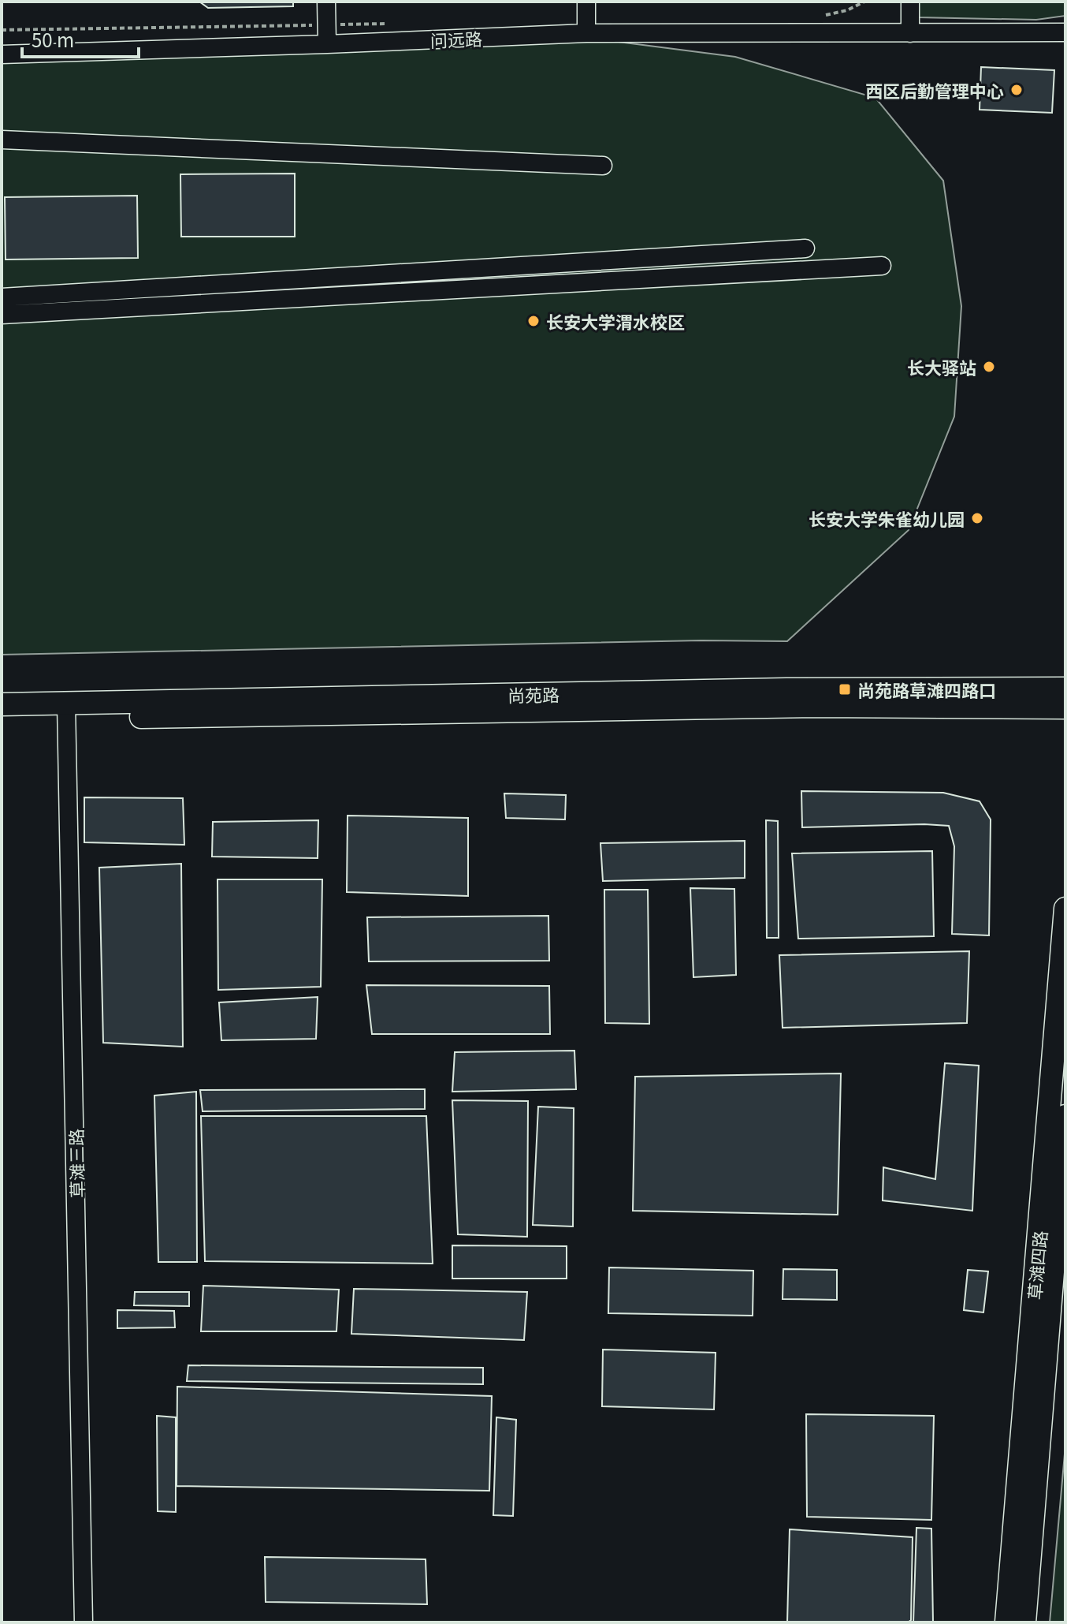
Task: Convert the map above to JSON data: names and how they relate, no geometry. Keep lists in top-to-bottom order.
{
  "streets": {
    "main road": ["尚苑路", "草滩四路"],
    "street": ["问远路", "草滩三路"]
  },
  "crossings": [
    ["尚苑路", "草滩三路"]
  ],
  "places": {
    "other": [
      "西区后勤管理中心",
      "长安大学渭水校区",
      "长大驿站",
      "长安大学朱雀幼儿园"
    ],
    "transit": ["尚苑路草滩四路口"]
  },
  "scale_bar": "50 m"
}
